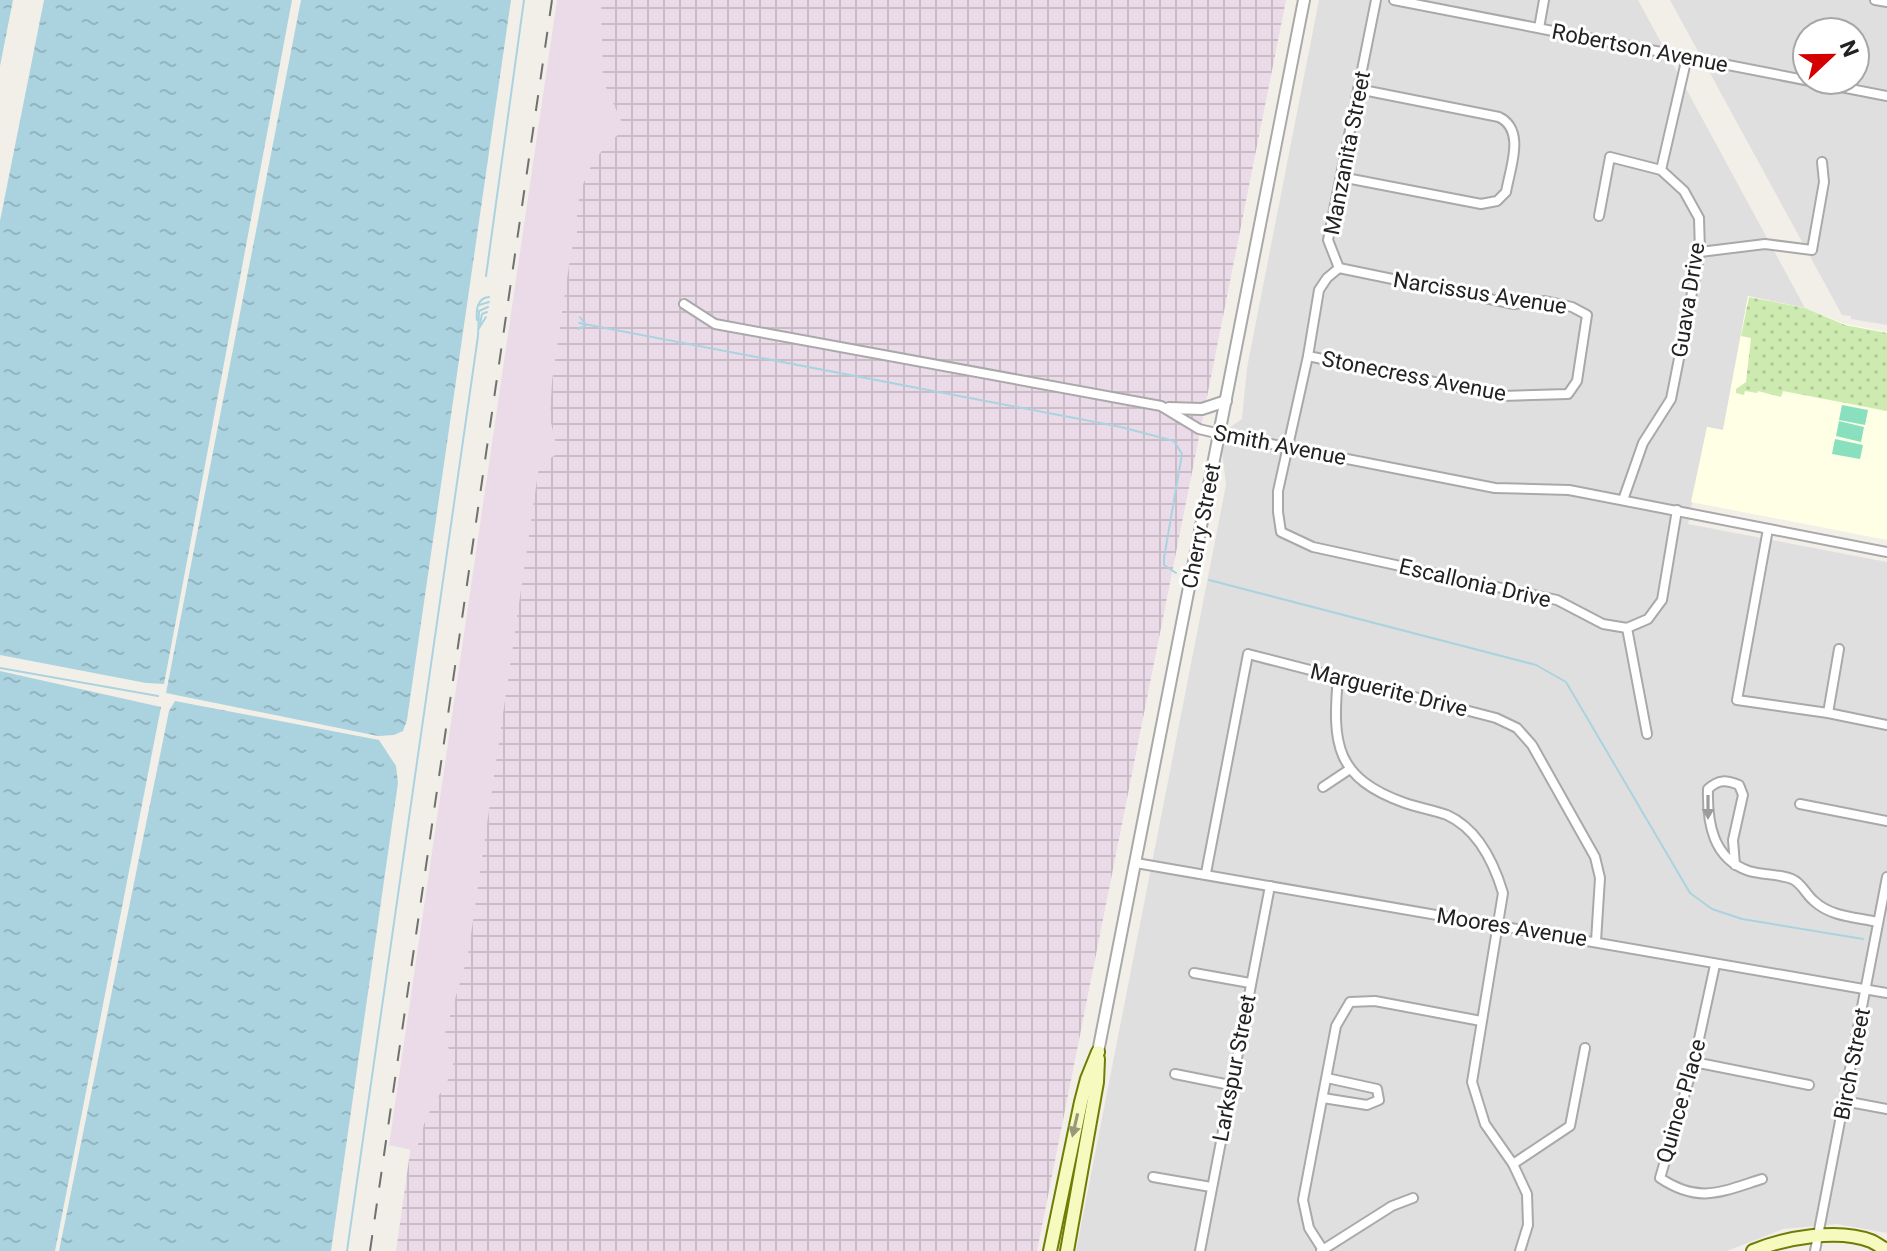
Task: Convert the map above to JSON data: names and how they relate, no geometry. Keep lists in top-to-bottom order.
{
  "streets": {
    "main road": ["Cherry Street"],
    "street": [
      "Robertson Avenue",
      "Manzanita Street",
      "Narcissus Avenue",
      "Guava Drive",
      "Stonecress Avenue",
      "Smith Avenue",
      "Escallonia Drive",
      "Marguerite Drive",
      "Moores Avenue",
      "Birch Street",
      "Larkspur Street",
      "Quince Place"
    ]
  },
  "crossings": [
    ["Manzanita Street", "Narcissus Avenue"],
    ["Manzanita Street", "Stonecress Avenue"],
    ["Manzanita Street", "Smith Avenue"],
    ["Manzanita Street", "Escallonia Drive"],
    ["Narcissus Avenue", "Stonecress Avenue"],
    ["Guava Drive", "Smith Avenue"],
    ["Smith Avenue", "Cherry Street"],
    ["Cherry Street", "Moores Avenue"],
    ["Marguerite Drive", "Moores Avenue"],
    ["Moores Avenue", "Birch Street"],
    ["Moores Avenue", "Larkspur Street"],
    ["Moores Avenue", "Quince Place"]
  ],
  "north": "right"
}
